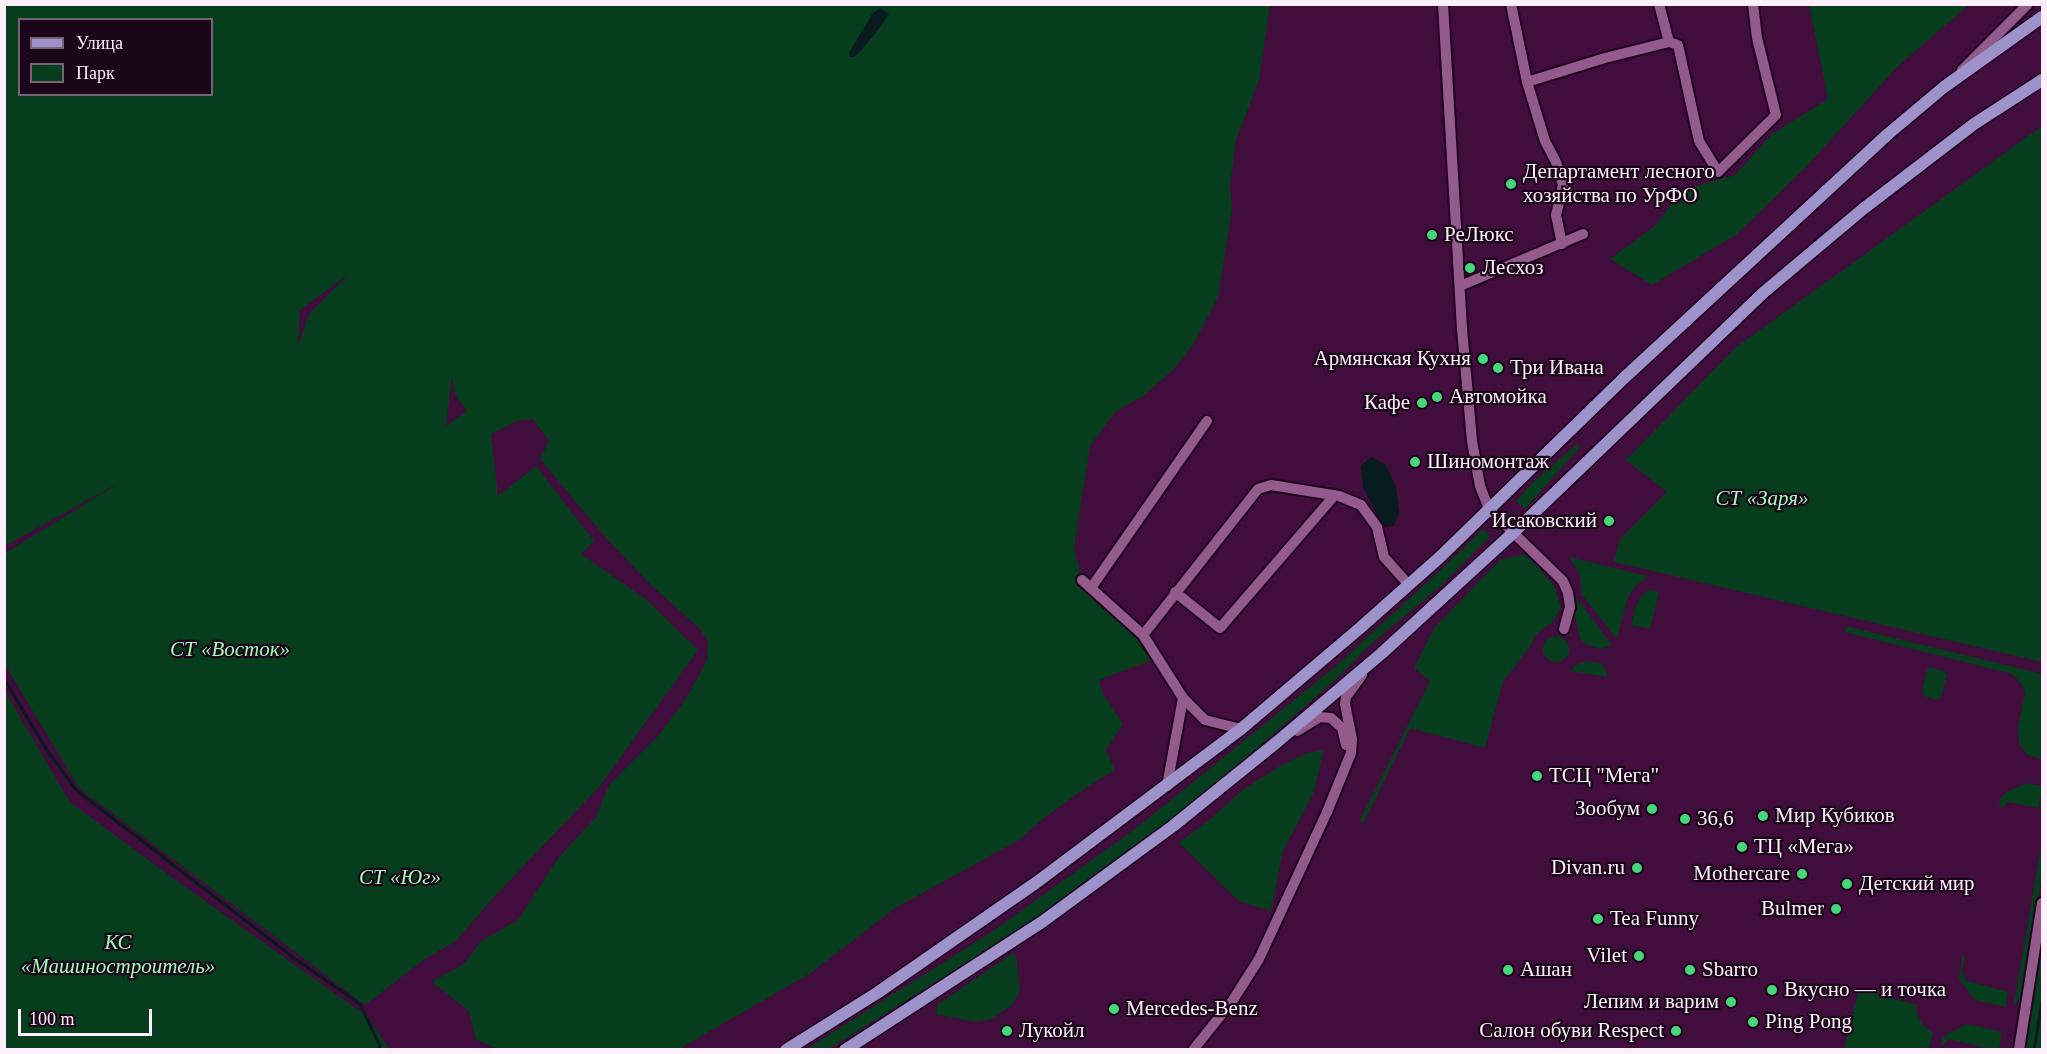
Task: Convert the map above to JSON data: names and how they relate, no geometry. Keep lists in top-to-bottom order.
{
  "parks": [
    "СТ «Заря»",
    "СТ «Восток»",
    "СТ «Юг»",
    "КС «Машиностроитель»"
  ],
  "places": [
    "Департамент лесного хозяйства по УрФО",
    "РеЛюкс",
    "Лесхоз",
    "Армянская Кухня",
    "Три Ивана",
    "Автомойка",
    "Кафе",
    "Шиномонтаж",
    "Исаковский",
    "ТСЦ \"Мега\"",
    "Зообум",
    "Мир Кубиков",
    "36,6",
    "ТЦ «Мега»",
    "Divan.ru",
    "Mothercare",
    "Детский мир",
    "Bulmer",
    "Tea Funny",
    "Vilet",
    "Ашан",
    "Sbarro",
    "Вкусно — и точка",
    "Лепим и варим",
    "Mercedes-Benz",
    "Ping Pong",
    "Лукойл",
    "Салон обуви Respect"
  ],
  "legend": ["Улица", "Парк"],
  "scale_bar": "100 m"
}
